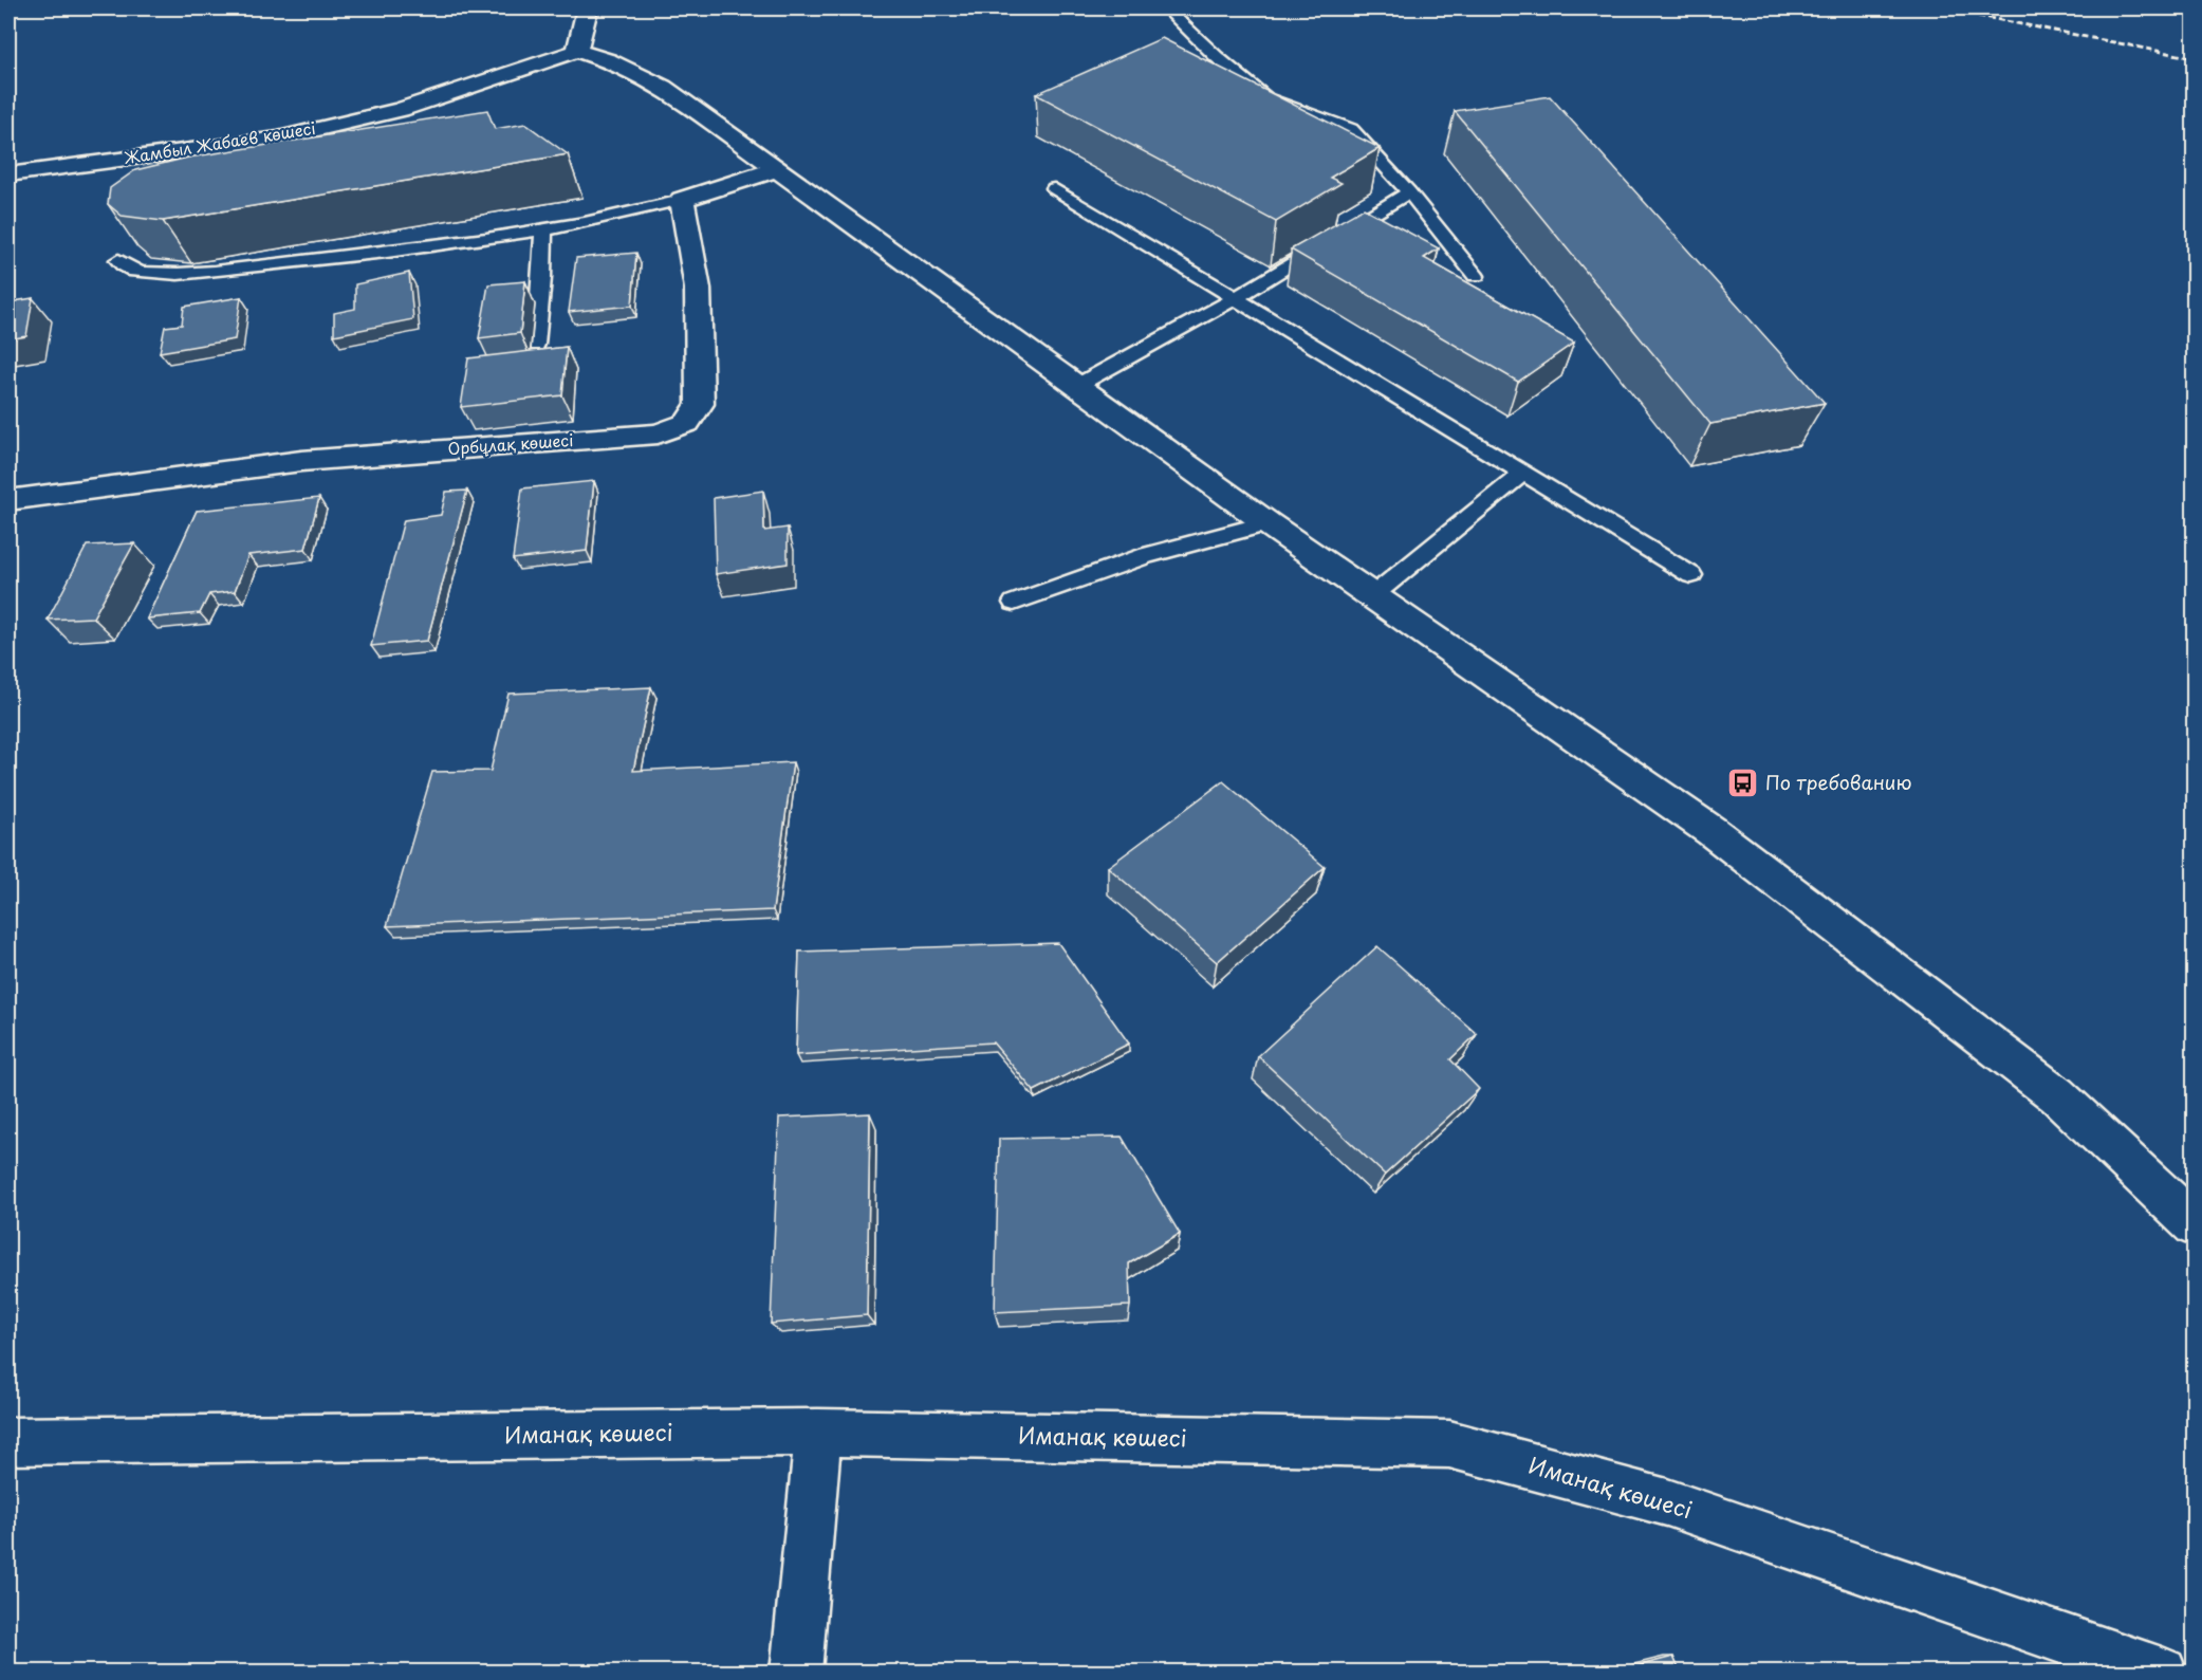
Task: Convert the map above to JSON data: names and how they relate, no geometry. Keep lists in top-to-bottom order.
{
  "streets": {
    "street": ["Жамбыл Жабаев көшесі", "Орбұлақ көшесі", "Иманақ көшесі"]
  },
  "places": {
    "bus stop": ["По требованию"]
  }
}
